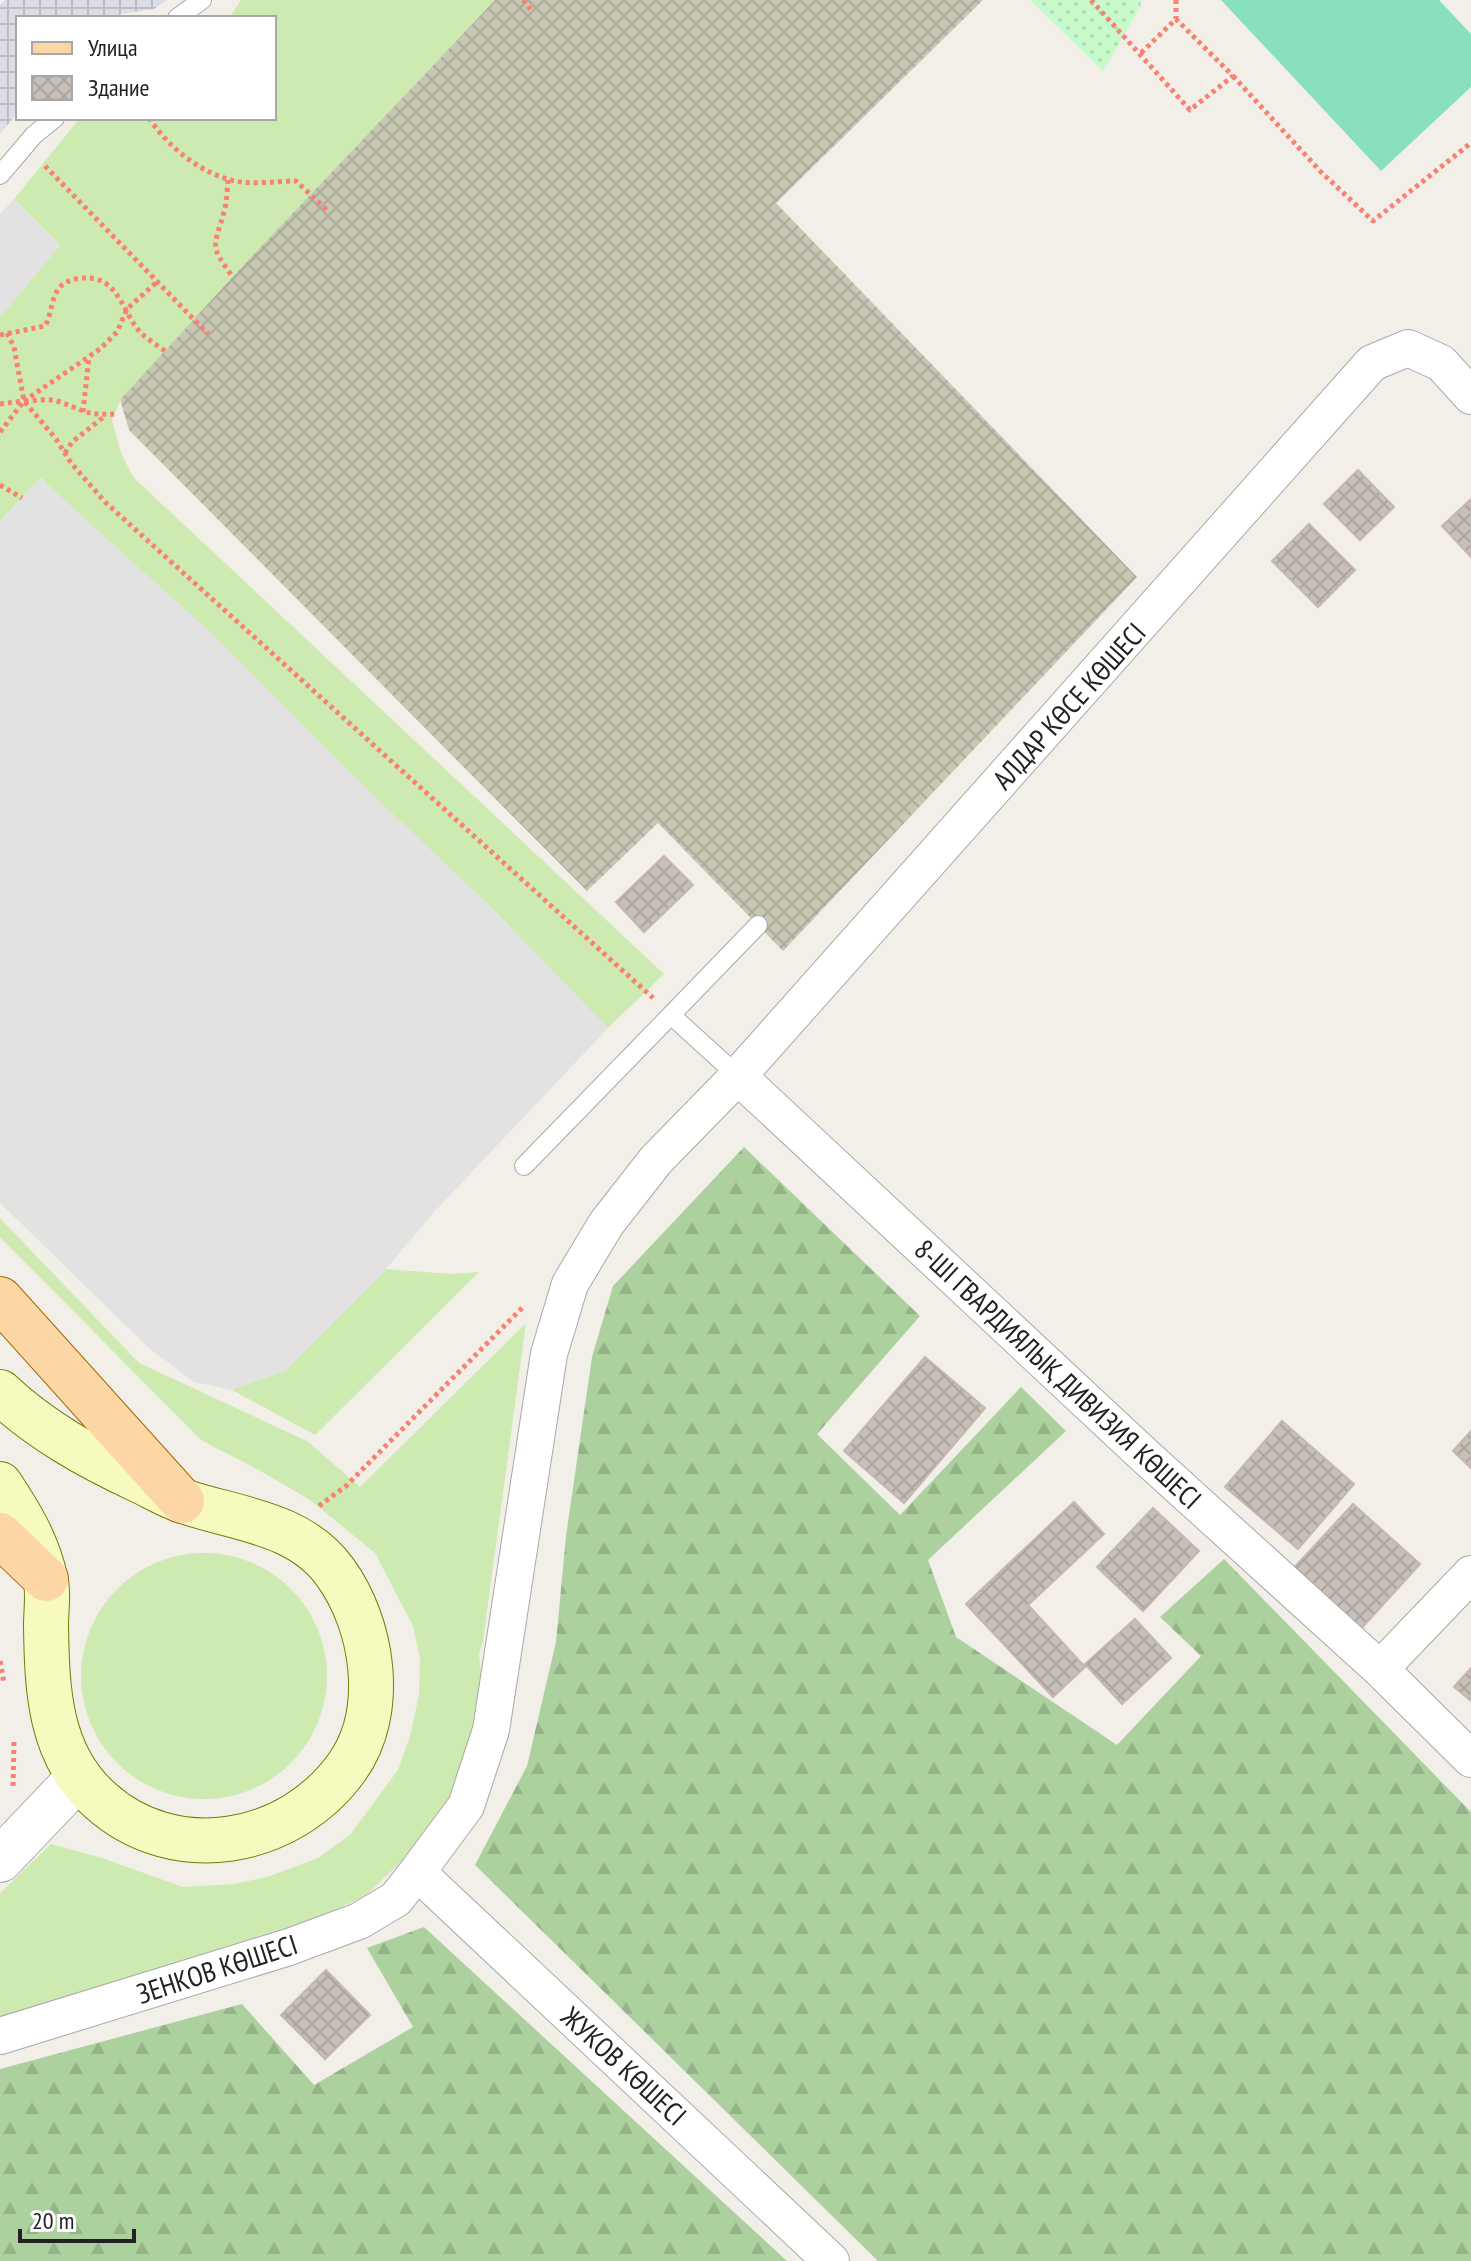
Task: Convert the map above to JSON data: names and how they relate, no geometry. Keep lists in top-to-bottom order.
{
  "streets": {
    "street": [
      "АЛДАР КӨСЕ КӨШЕСІ",
      "8-ШІ ГВАРДИЯЛЫҚ ДИВИЗИЯ КӨШЕСІ",
      "ЗЕНКОВ КӨШЕСІ",
      "ЖУКОВ КӨШЕСІ"
    ]
  },
  "crossings": [
    ["АЛДАР КӨСЕ КӨШЕСІ", "8-ШІ ГВАРДИЯЛЫҚ ДИВИЗИЯ КӨШЕСІ"],
    ["АЛДАР КӨСЕ КӨШЕСІ", "ЗЕНКОВ КӨШЕСІ"],
    ["АЛДАР КӨСЕ КӨШЕСІ", "ЖУКОВ КӨШЕСІ"],
    ["ЗЕНКОВ КӨШЕСІ", "ЖУКОВ КӨШЕСІ"]
  ],
  "legend": ["Улица", "Здание"],
  "scale_bar": "20 m"
}
